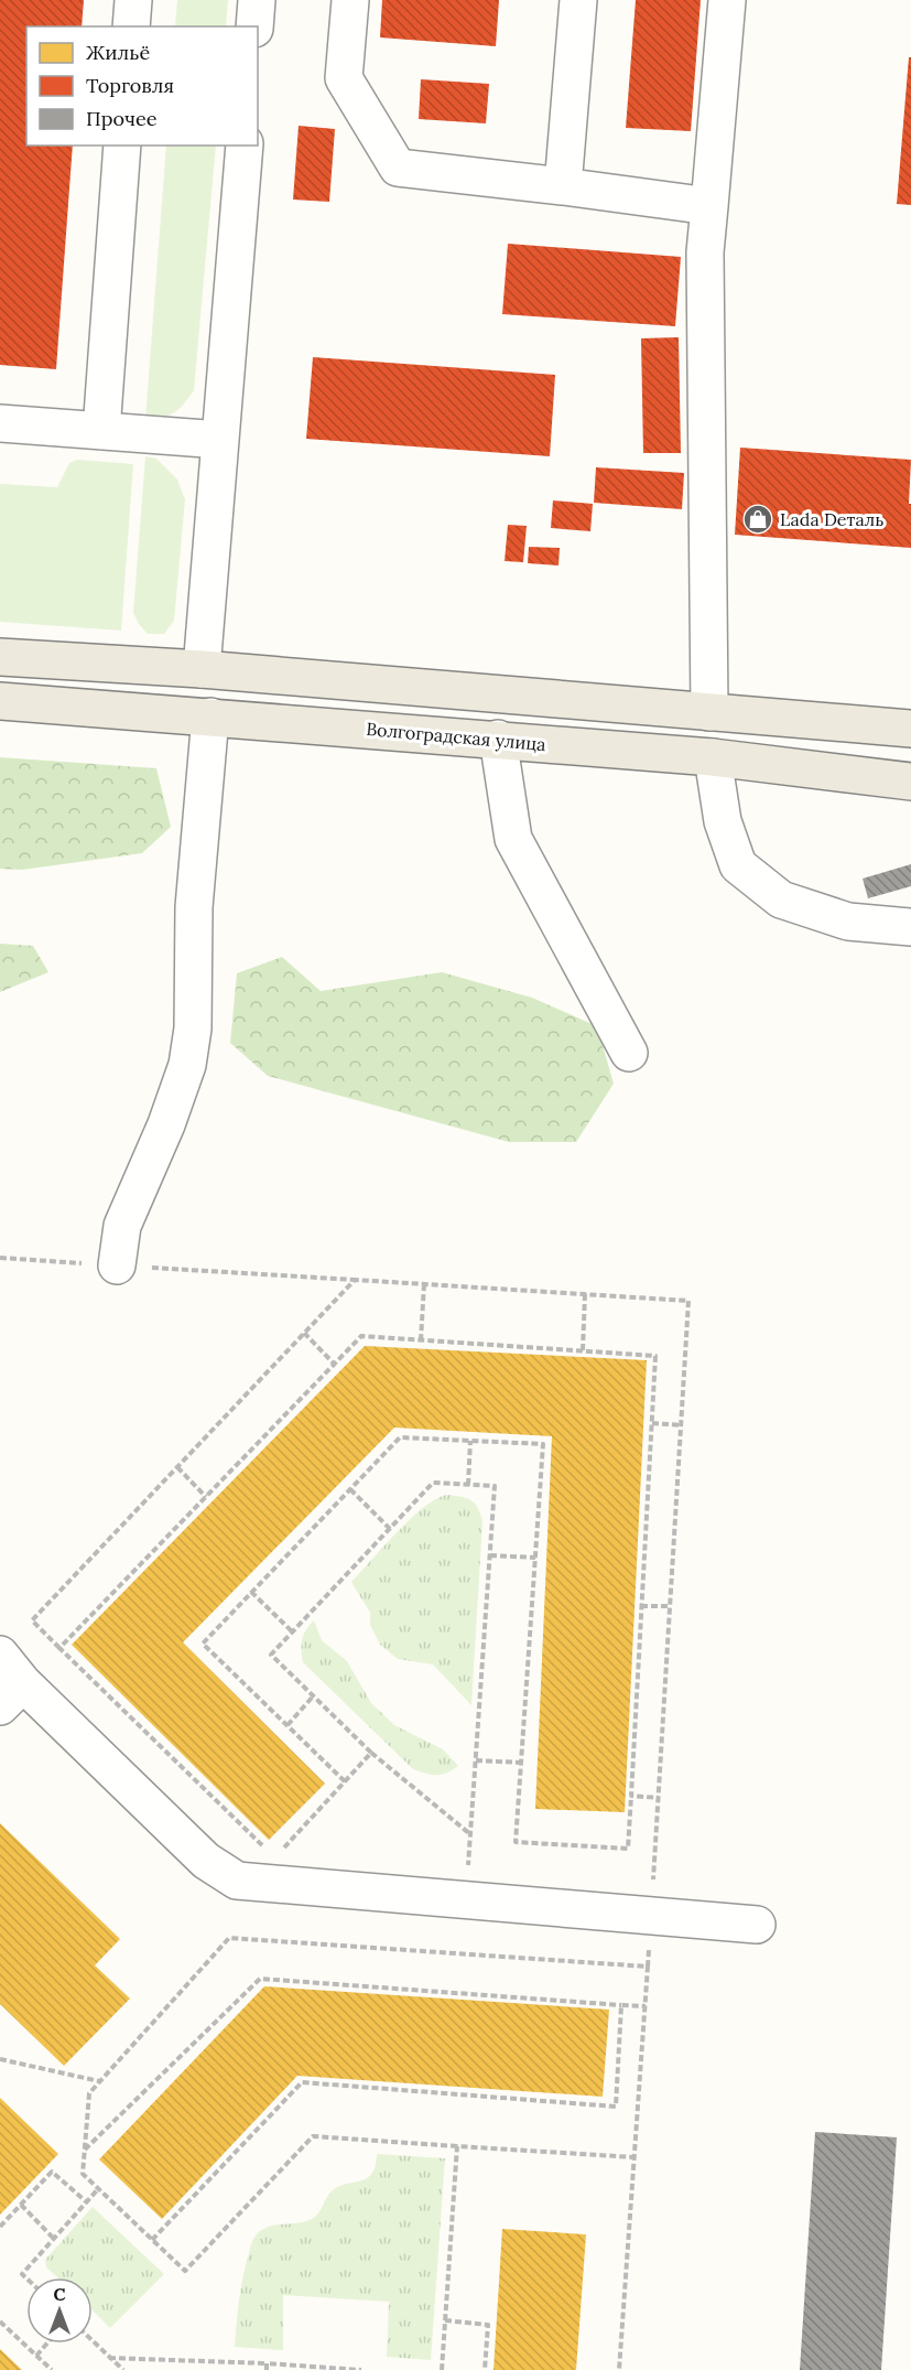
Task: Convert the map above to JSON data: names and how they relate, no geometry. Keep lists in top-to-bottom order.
{
  "streets": {
    "main road": ["Волгоградская улица"]
  },
  "places": {
    "shop": ["Lada Dеталь"]
  },
  "legend": ["Жильё", "Торговля", "Прочее"],
  "north": "top"
}
